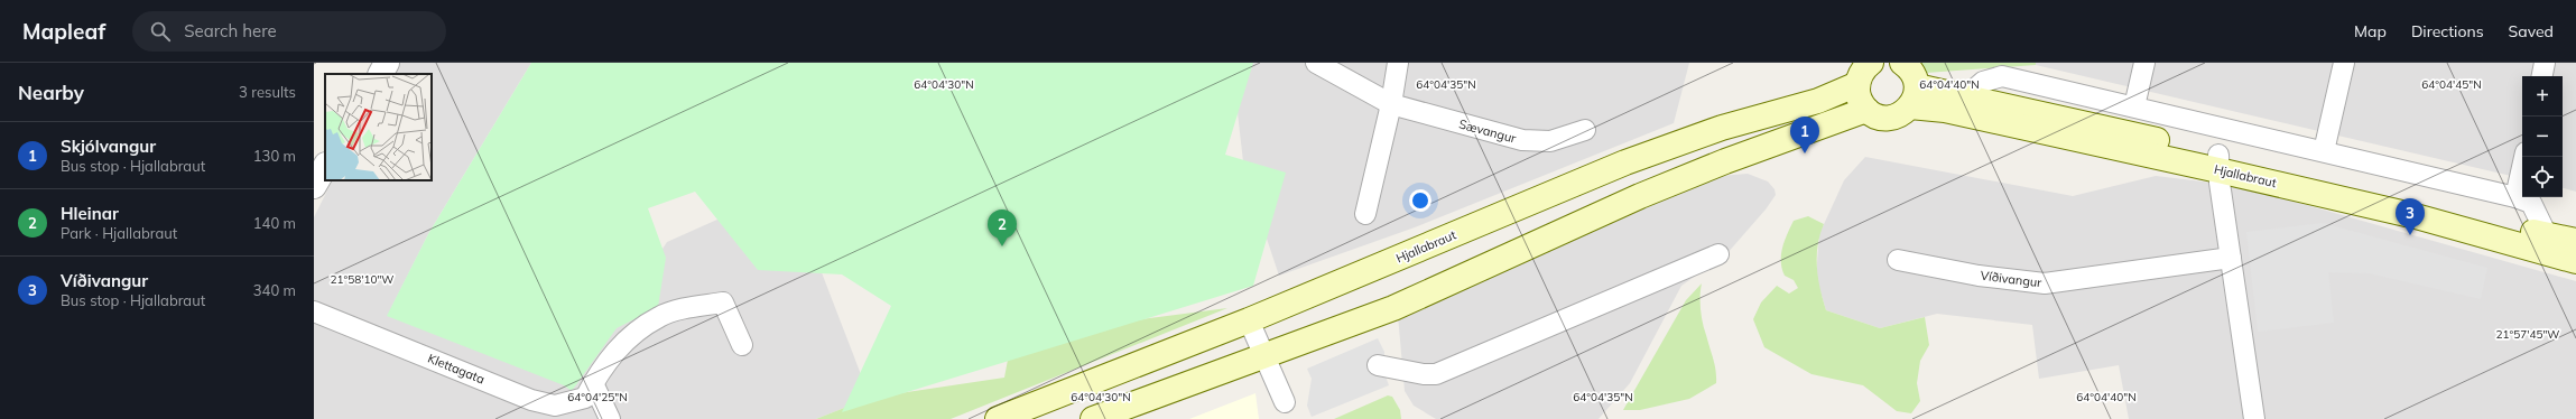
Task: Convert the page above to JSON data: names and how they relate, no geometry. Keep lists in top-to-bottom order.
{
  "streets": {
    "main road": ["Hjallabraut"],
    "street": ["Sævangur", "Víðivangur", "Klettagata"]
  },
  "page": {
    "header": "Mapleaf",
    "search": "Search here",
    "nav": ["Map", "Directions", "Saved"],
    "heading": ["Nearby", "3 results"],
    "map_buttons": ["+", "−"],
    "pins": ["1", "3", "2"],
    "list": [
      {
        "mark": "1",
        "name": "Skjólvangur",
        "note": "Bus stop · Hjallabraut",
        "value": "130 m"
      },
      {
        "mark": "2",
        "name": "Hleinar",
        "note": "Park · Hjallabraut",
        "value": "140 m"
      },
      {
        "mark": "3",
        "name": "Víðivangur",
        "note": "Bus stop · Hjallabraut",
        "value": "340 m"
      }
    ]
  },
  "coordinates": [
    "64°04'30\"N",
    "64°04'35\"N",
    "64°04'40\"N",
    "64°04'45\"N",
    "21°58'10\"W",
    "21°57'45\"W",
    "64°04'25\"N"
  ]
}
